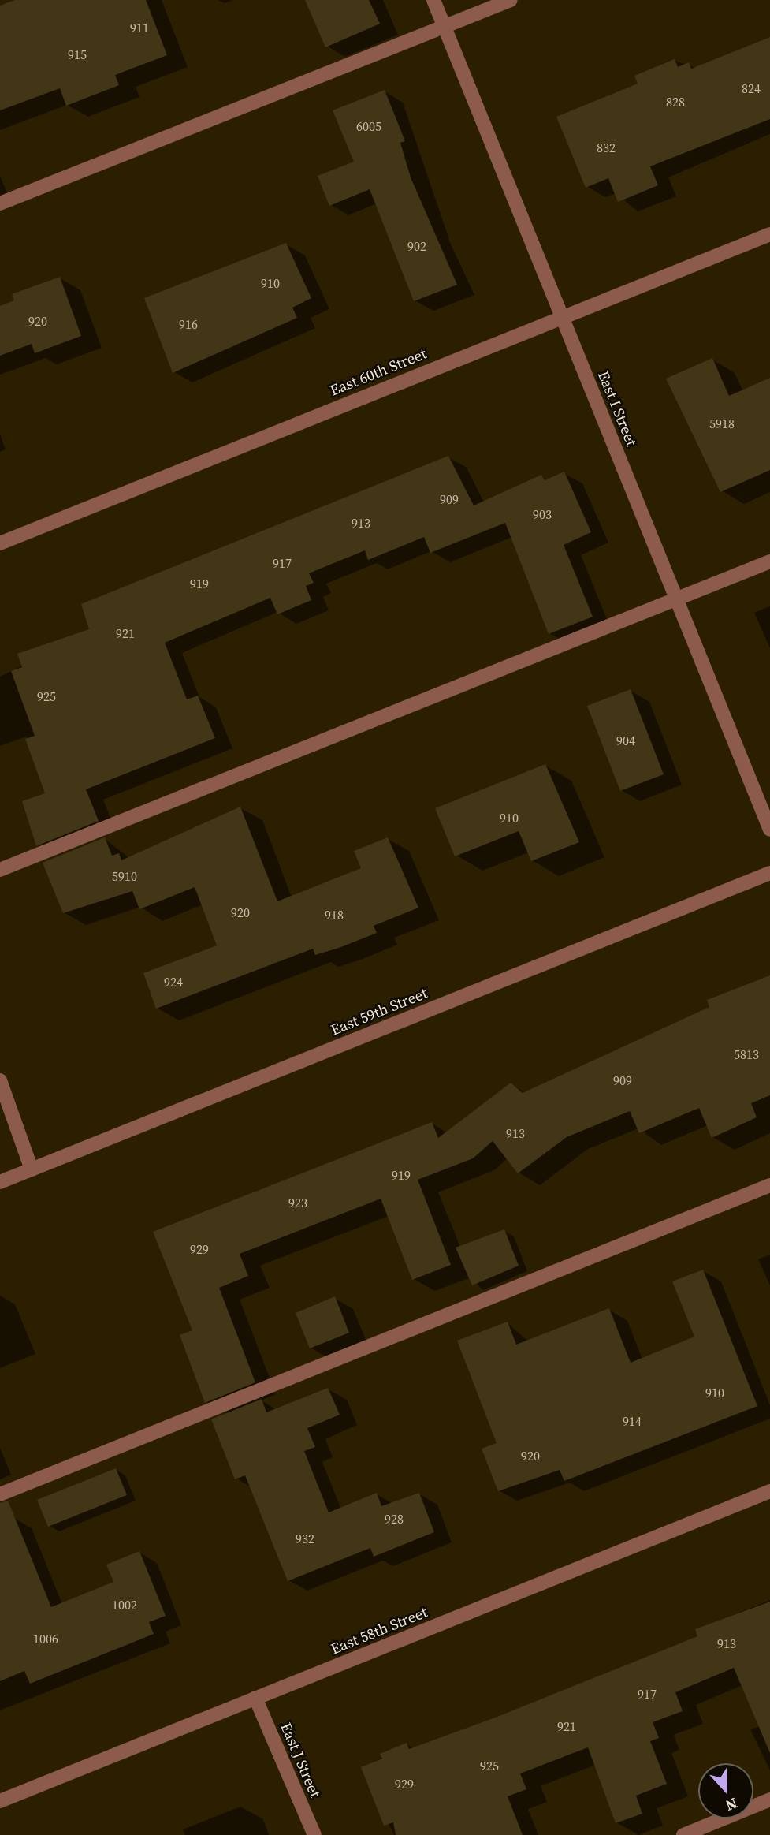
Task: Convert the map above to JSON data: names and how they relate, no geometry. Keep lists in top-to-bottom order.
{
  "streets": {
    "street": [
      "East 60th Street",
      "East I Street",
      "East 59th Street",
      "East 58th Street",
      "East J Street"
    ]
  },
  "crossings": [
    ["East 60th Street", "East I Street"],
    ["East 58th Street", "East J Street"]
  ],
  "house_numbers": [
    "911",
    "915",
    "824",
    "828",
    "6005",
    "832",
    "902",
    "910",
    "920",
    "916",
    "5918",
    "909",
    "903",
    "913",
    "917",
    "919",
    "921",
    "925",
    "904",
    "910",
    "5910",
    "920",
    "918",
    "924",
    "5813",
    "909",
    "913",
    "919",
    "923",
    "929",
    "910",
    "914",
    "920",
    "928",
    "932",
    "1002",
    "1006",
    "913",
    "917",
    "921",
    "925",
    "929"
  ],
  "north": "bottom"
}
